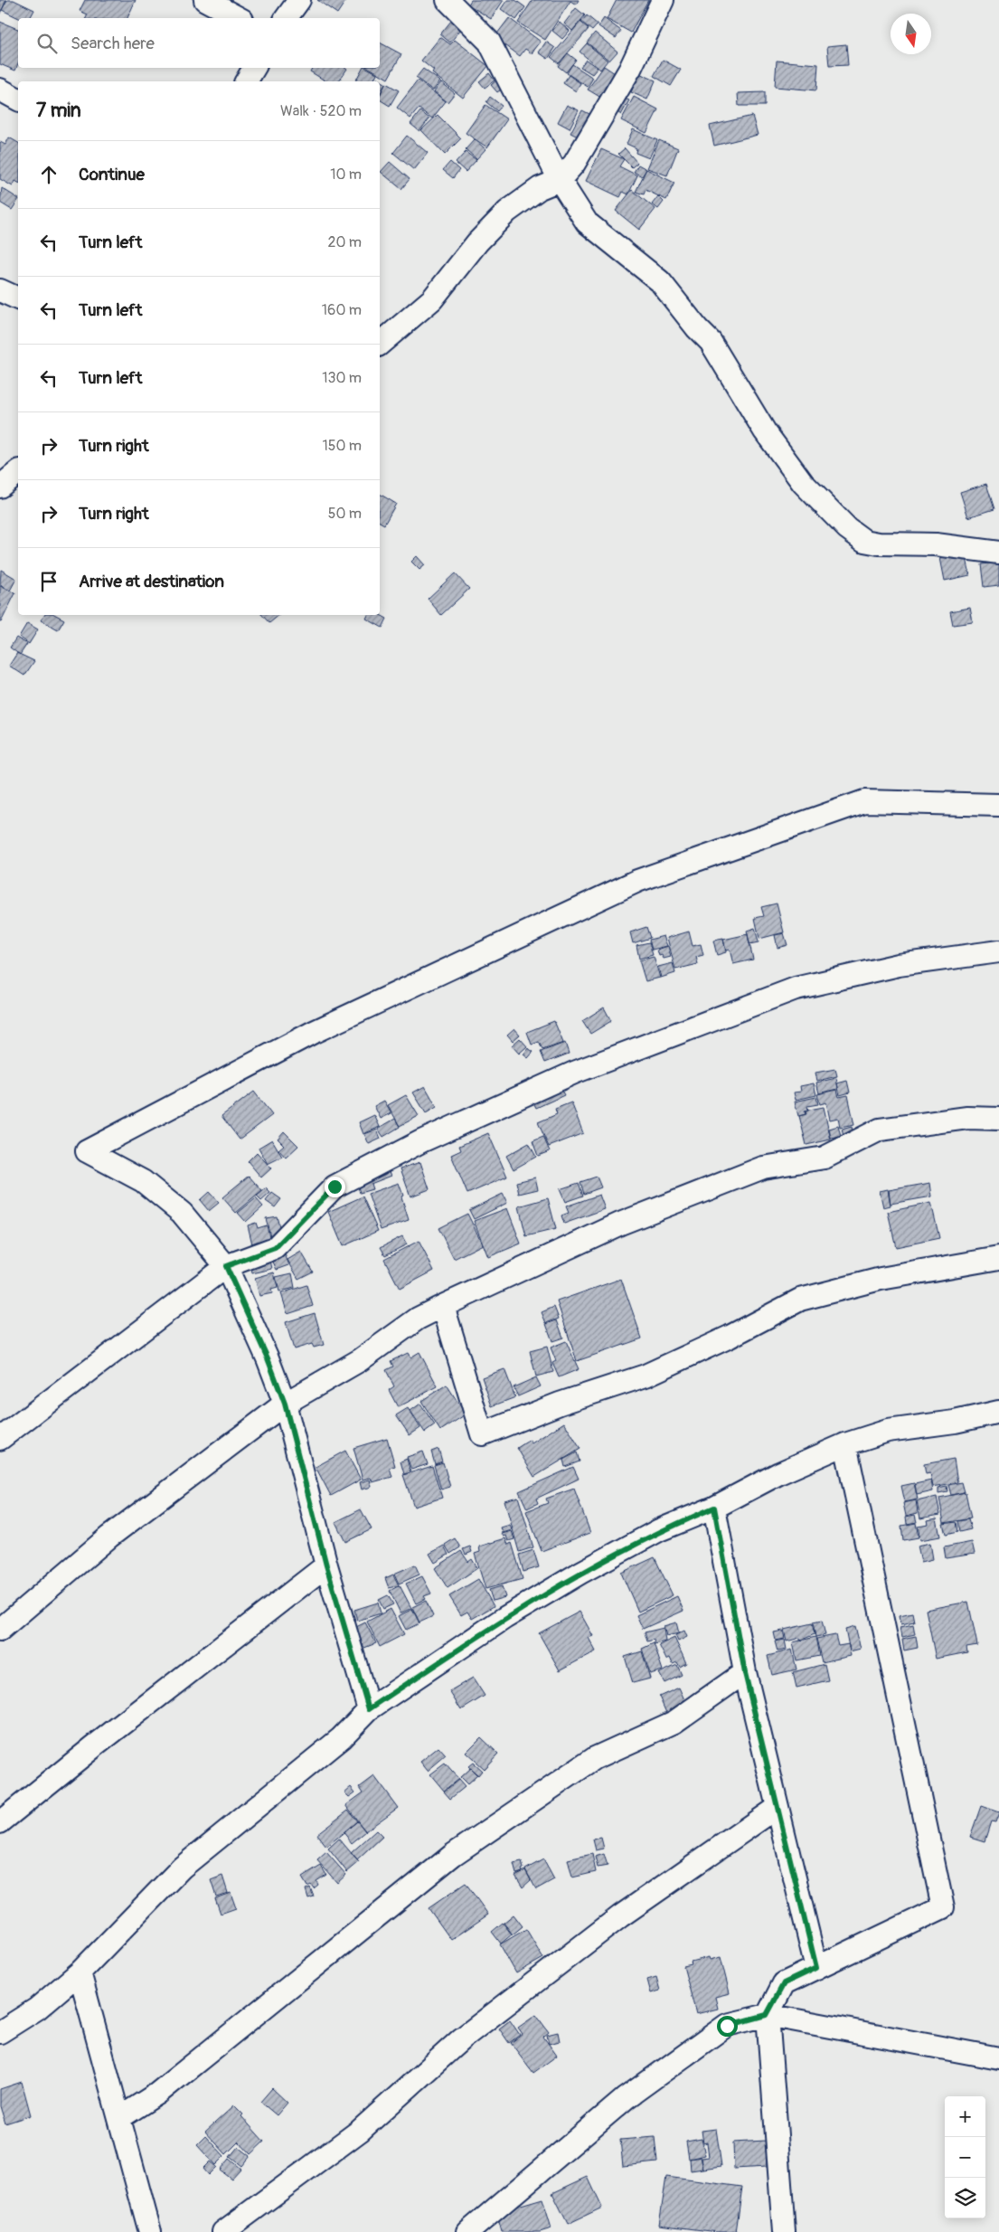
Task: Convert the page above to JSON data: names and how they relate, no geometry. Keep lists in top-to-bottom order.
{
  "north": "bottom",
  "page": {
    "search": "Search here",
    "heading": ["7 min", "Walk · 520 m"],
    "list": [
      ["Continue", "10 m"],
      ["Turn left", "20 m"],
      ["Turn left", "160 m"],
      ["Turn left", "130 m"],
      ["Turn right", "150 m"],
      ["Turn right", "50 m"],
      "Arrive at destination"
    ],
    "map_buttons": ["+", "−"]
  }
}
